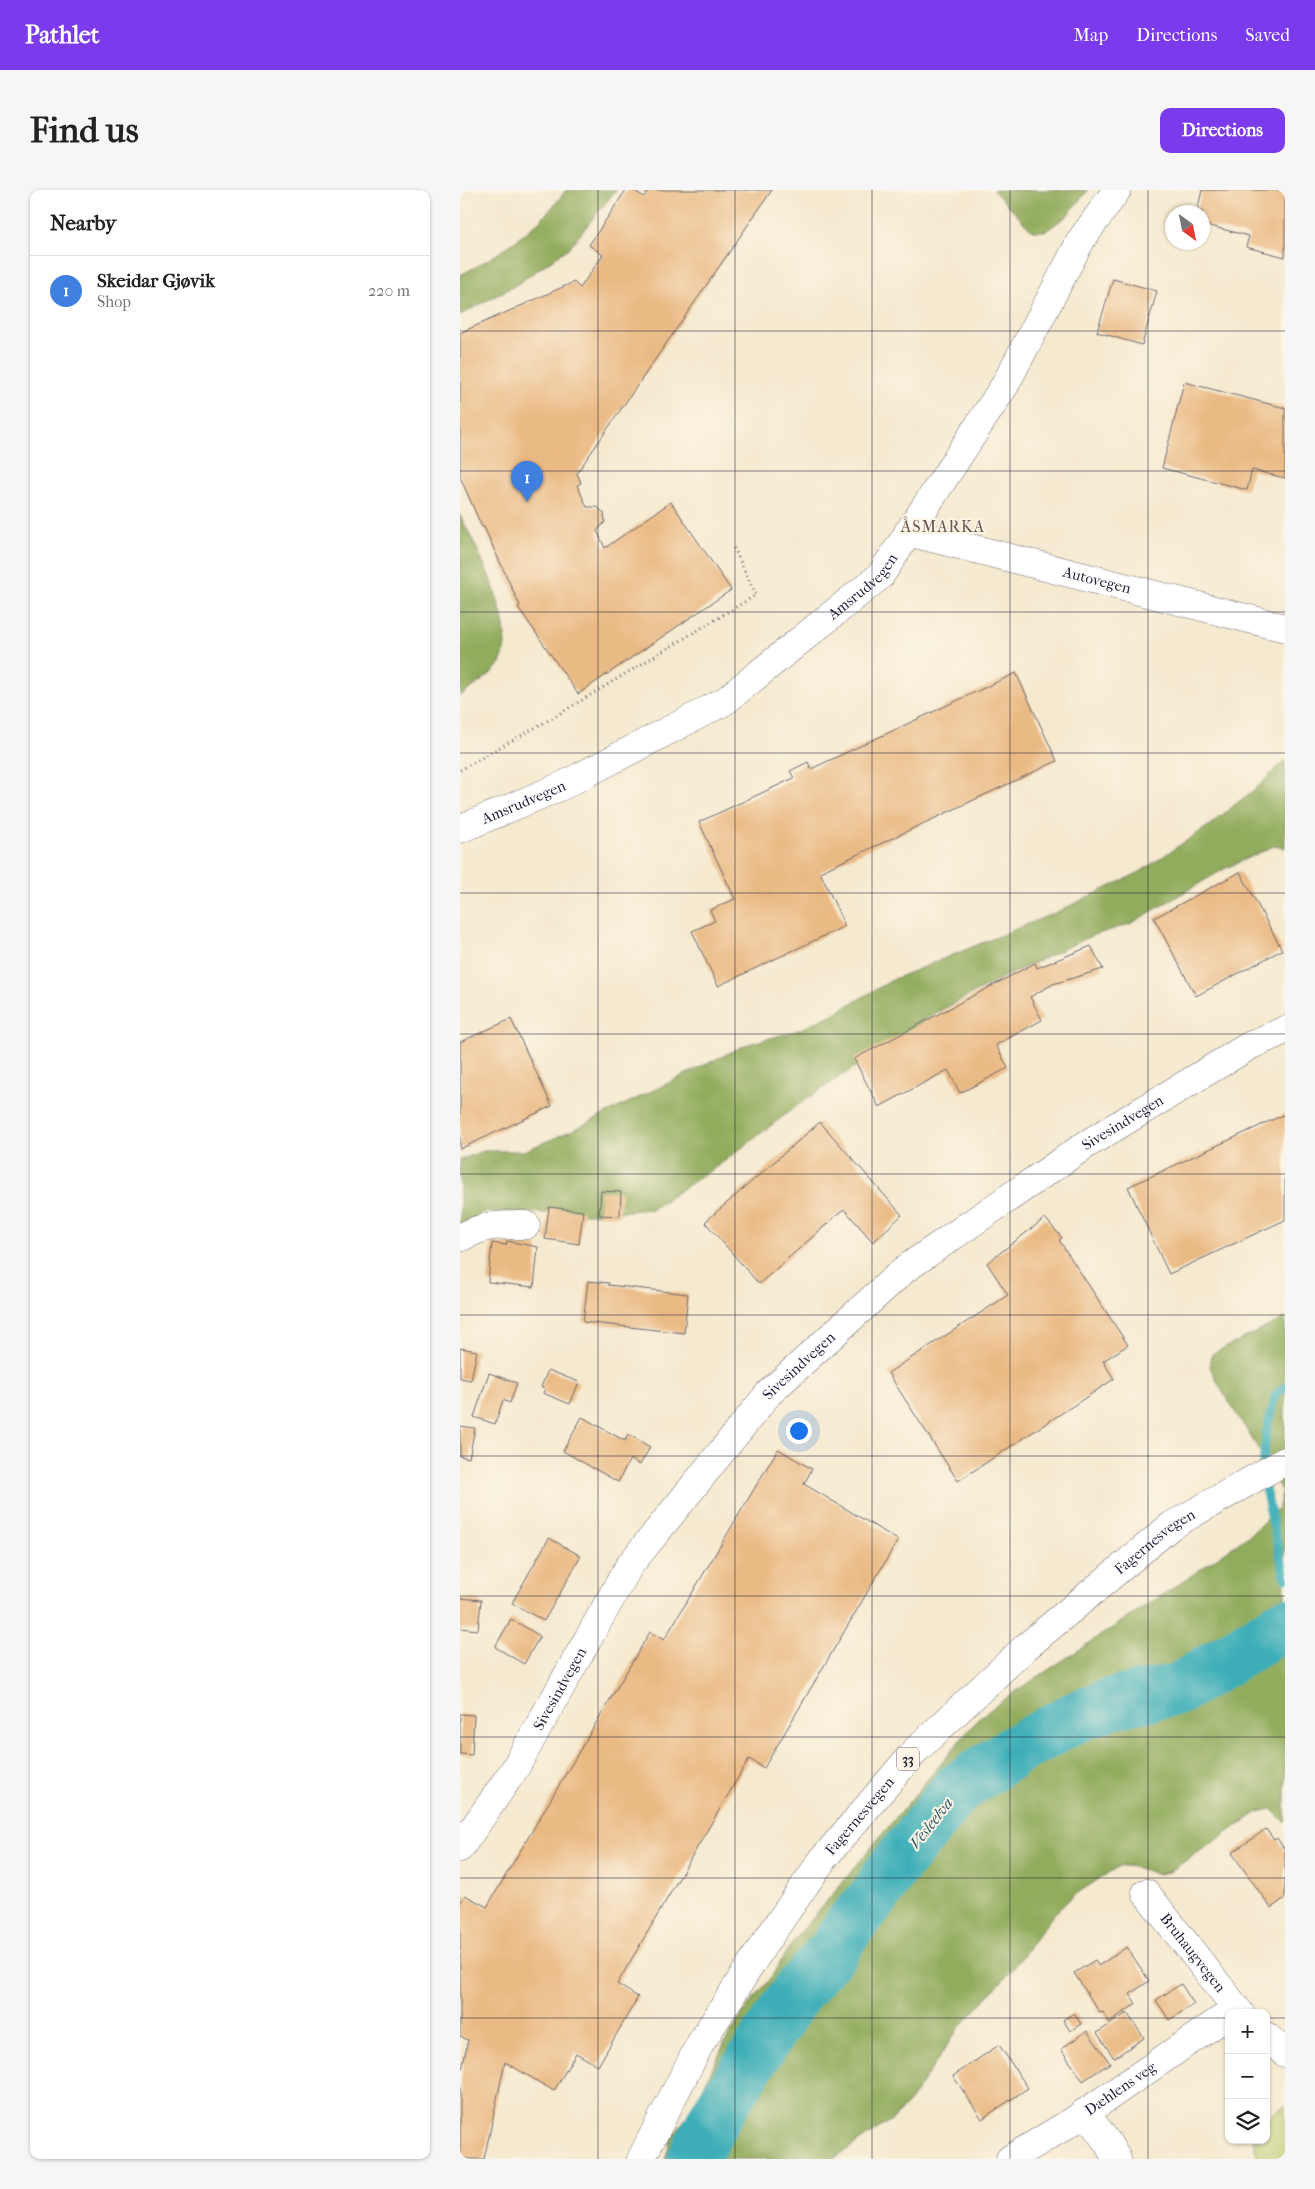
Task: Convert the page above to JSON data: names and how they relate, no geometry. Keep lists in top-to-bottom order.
{
  "streets": {
    "street": [
      "Autovegen",
      "Amsrudvegen",
      "Sivesindvegen",
      "Fagernesvegen",
      "33",
      "Bruhaugvegen",
      "Dæhlens veg"
    ]
  },
  "crossings": [
    ["Autovegen", "Amsrudvegen"]
  ],
  "districts": ["ÅSMARKA"],
  "water": ["Vesleelva"],
  "north": "bottom right",
  "page": {
    "header": "Pathlet",
    "nav": ["Map", "Directions", "Saved"],
    "buttons": "Directions",
    "title": "Find us",
    "heading": "Nearby",
    "list": [
      {
        "mark": "1",
        "name": "Skeidar Gjøvik",
        "note": "Shop",
        "value": "220 m"
      }
    ],
    "pins": "1",
    "map_buttons": ["+", "−"]
  }
}
